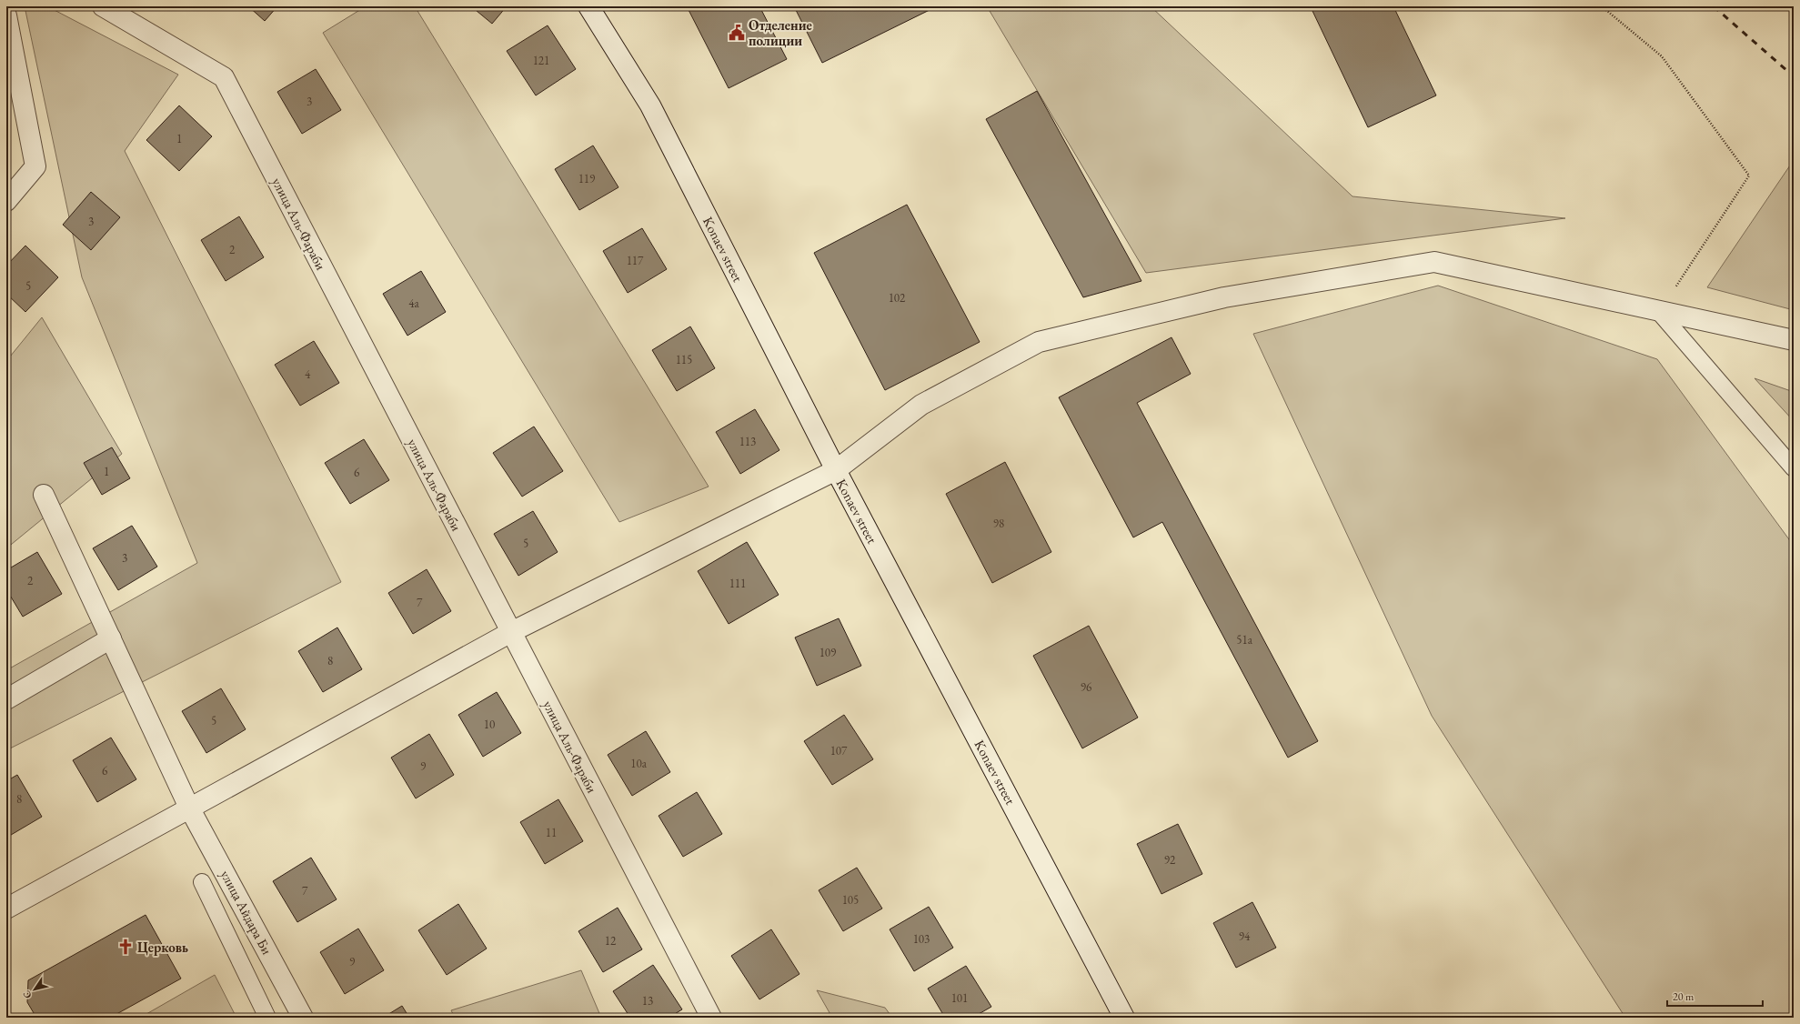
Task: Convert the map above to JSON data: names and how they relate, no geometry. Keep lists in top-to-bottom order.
{
  "streets": {
    "street": ["улица Аль-Фараби", "Konaev street", "улица Айдара Би"]
  },
  "places": {
    "public building": ["Отделение полиции"],
    "church": ["Церковь"]
  },
  "house_numbers": [
    "121",
    "3",
    "1",
    "119",
    "3",
    "2",
    "117",
    "5",
    "102",
    "4а",
    "115",
    "4",
    "113",
    "1",
    "6",
    "98",
    "5",
    "3",
    "2",
    "111",
    "7",
    "51а",
    "109",
    "8",
    "96",
    "5",
    "10",
    "107",
    "10а",
    "9",
    "6",
    "8",
    "11",
    "92",
    "7",
    "105",
    "94",
    "103",
    "12",
    "9",
    "101",
    "13"
  ],
  "scale_bar": "20 m",
  "north": "bottom left"
}
